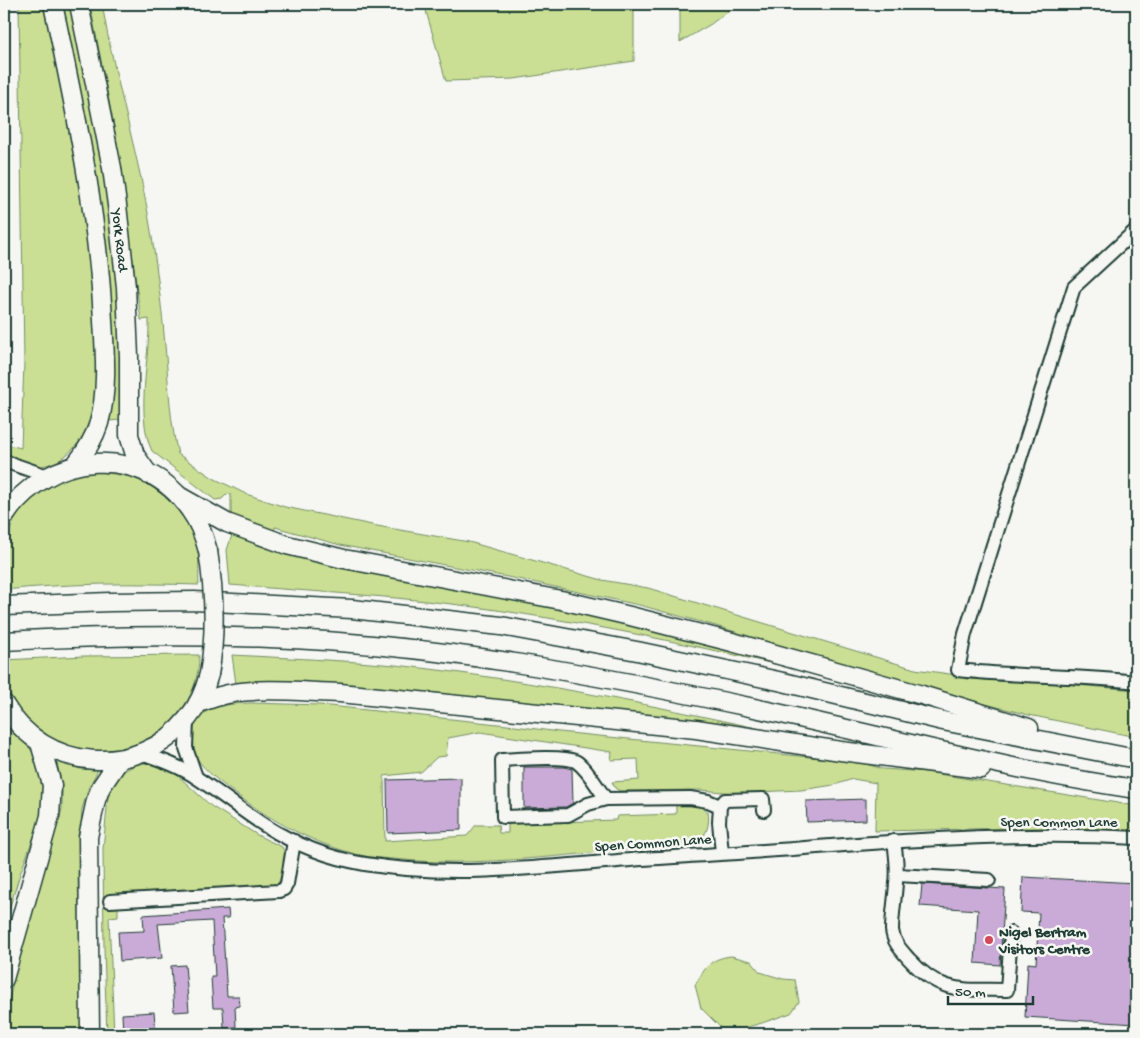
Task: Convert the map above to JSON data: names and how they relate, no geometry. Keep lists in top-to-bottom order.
{
  "streets": {
    "highway": ["York Road"],
    "street": ["Spen Common Lane"]
  },
  "places": ["Nigel Bertram Visitors Centre"],
  "scale_bar": "50 m"
}
